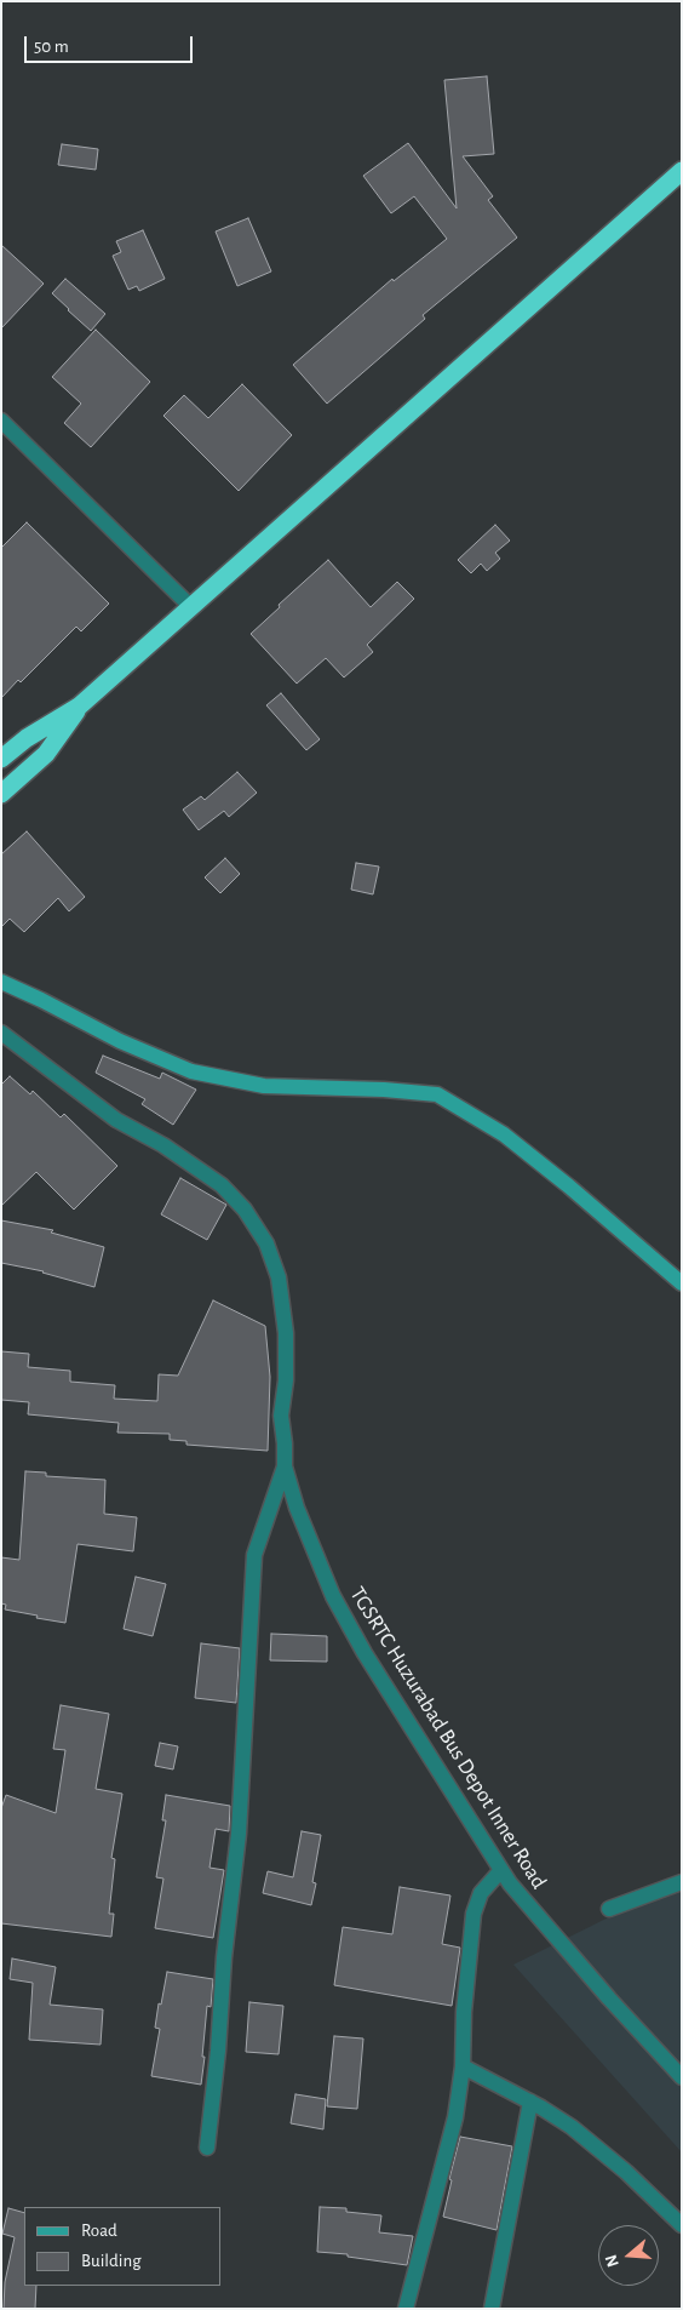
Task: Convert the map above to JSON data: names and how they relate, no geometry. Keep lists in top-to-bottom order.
{
  "streets": {
    "street": ["TGSRTC Huzurabad Bus Depot Inner Road"]
  },
  "legend": ["Road", "Building"],
  "scale_bar": "50 m",
  "north": "left"
}
